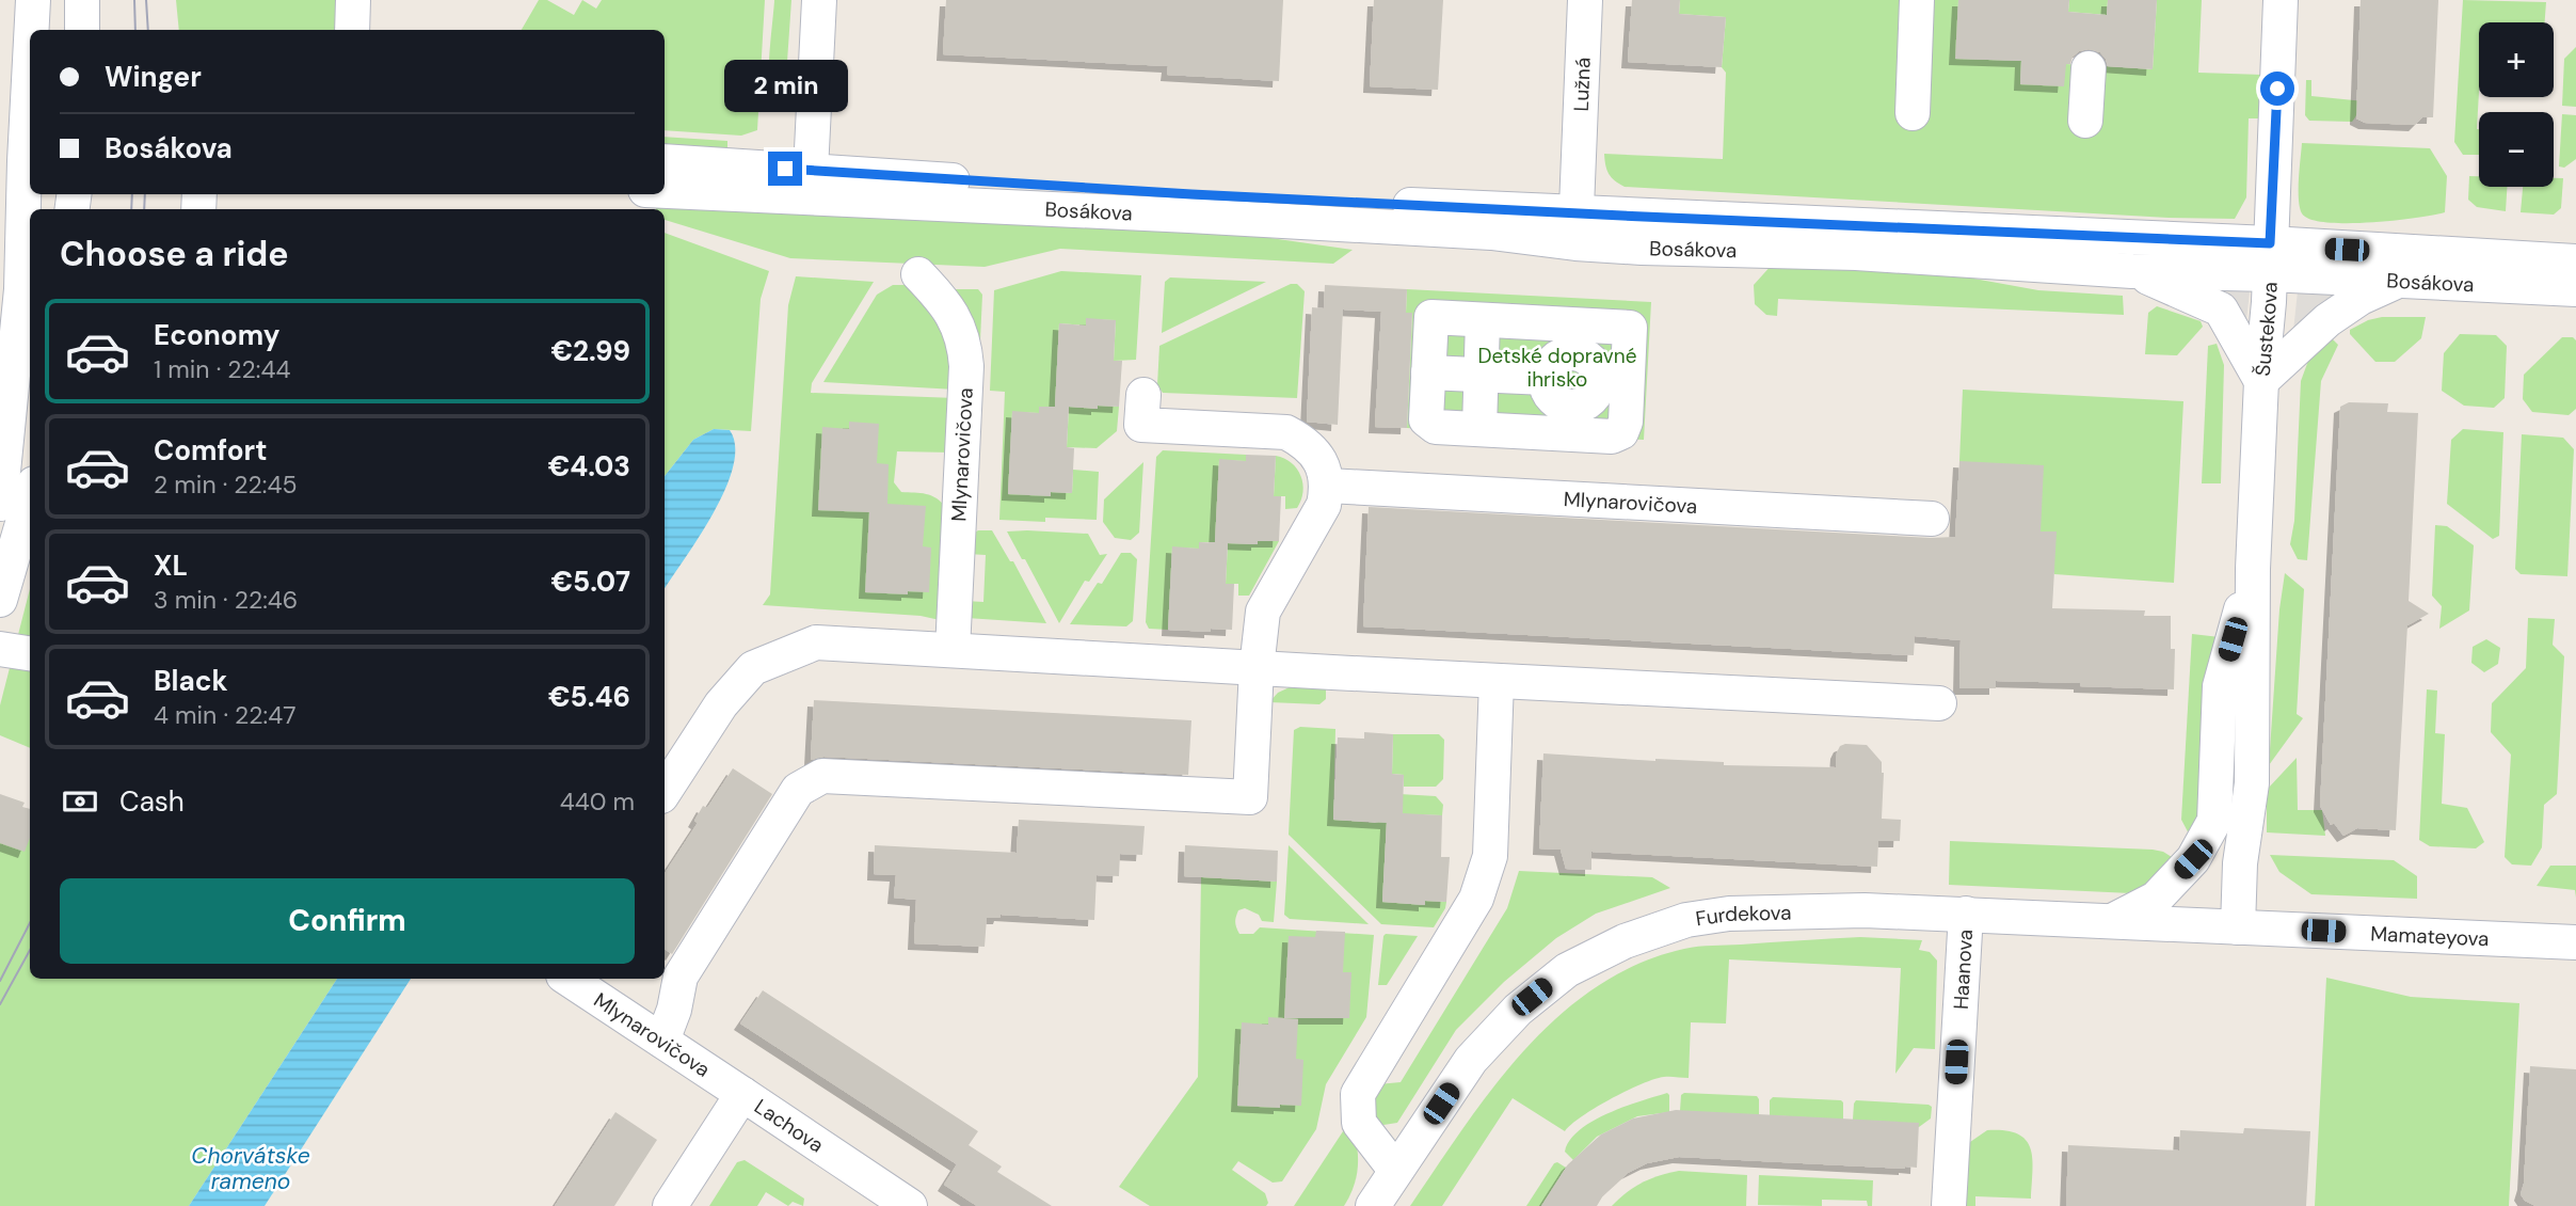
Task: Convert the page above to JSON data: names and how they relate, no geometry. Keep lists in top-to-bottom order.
{
  "streets": {
    "street": [
      "Lužná",
      "Bosákova",
      "Šustekova",
      "Mlynarovičova",
      "Furdekova",
      "Mamateyova",
      "Haanova",
      "Lachova"
    ]
  },
  "crossings": [
    ["Lužná", "Bosákova"],
    ["Bosákova", "Šustekova"],
    ["Šustekova", "Furdekova"],
    ["Šustekova", "Mamateyova"],
    ["Mlynarovičova", "Lachova"],
    ["Furdekova", "Mamateyova"],
    ["Furdekova", "Haanova"]
  ],
  "water": ["Chorvátske rameno"],
  "parks": ["Detské dopravné ihrisko"],
  "page": {
    "map_buttons": ["+", "−"],
    "banner": ["Winger", "Bosákova"],
    "bubble": "2 min",
    "heading": "Choose a ride",
    "list": [
      {
        "name": "Economy",
        "note": "1 min · 22:44",
        "value": "€2.99"
      },
      {
        "name": "Comfort",
        "note": "2 min · 22:45",
        "value": "€4.03"
      },
      {
        "name": "XL",
        "note": "3 min · 22:46",
        "value": "€5.07"
      },
      {
        "name": "Black",
        "note": "4 min · 22:47",
        "value": "€5.46"
      }
    ],
    "pay": ["Cash", "440 m"],
    "buttons": "Confirm"
  }
}
